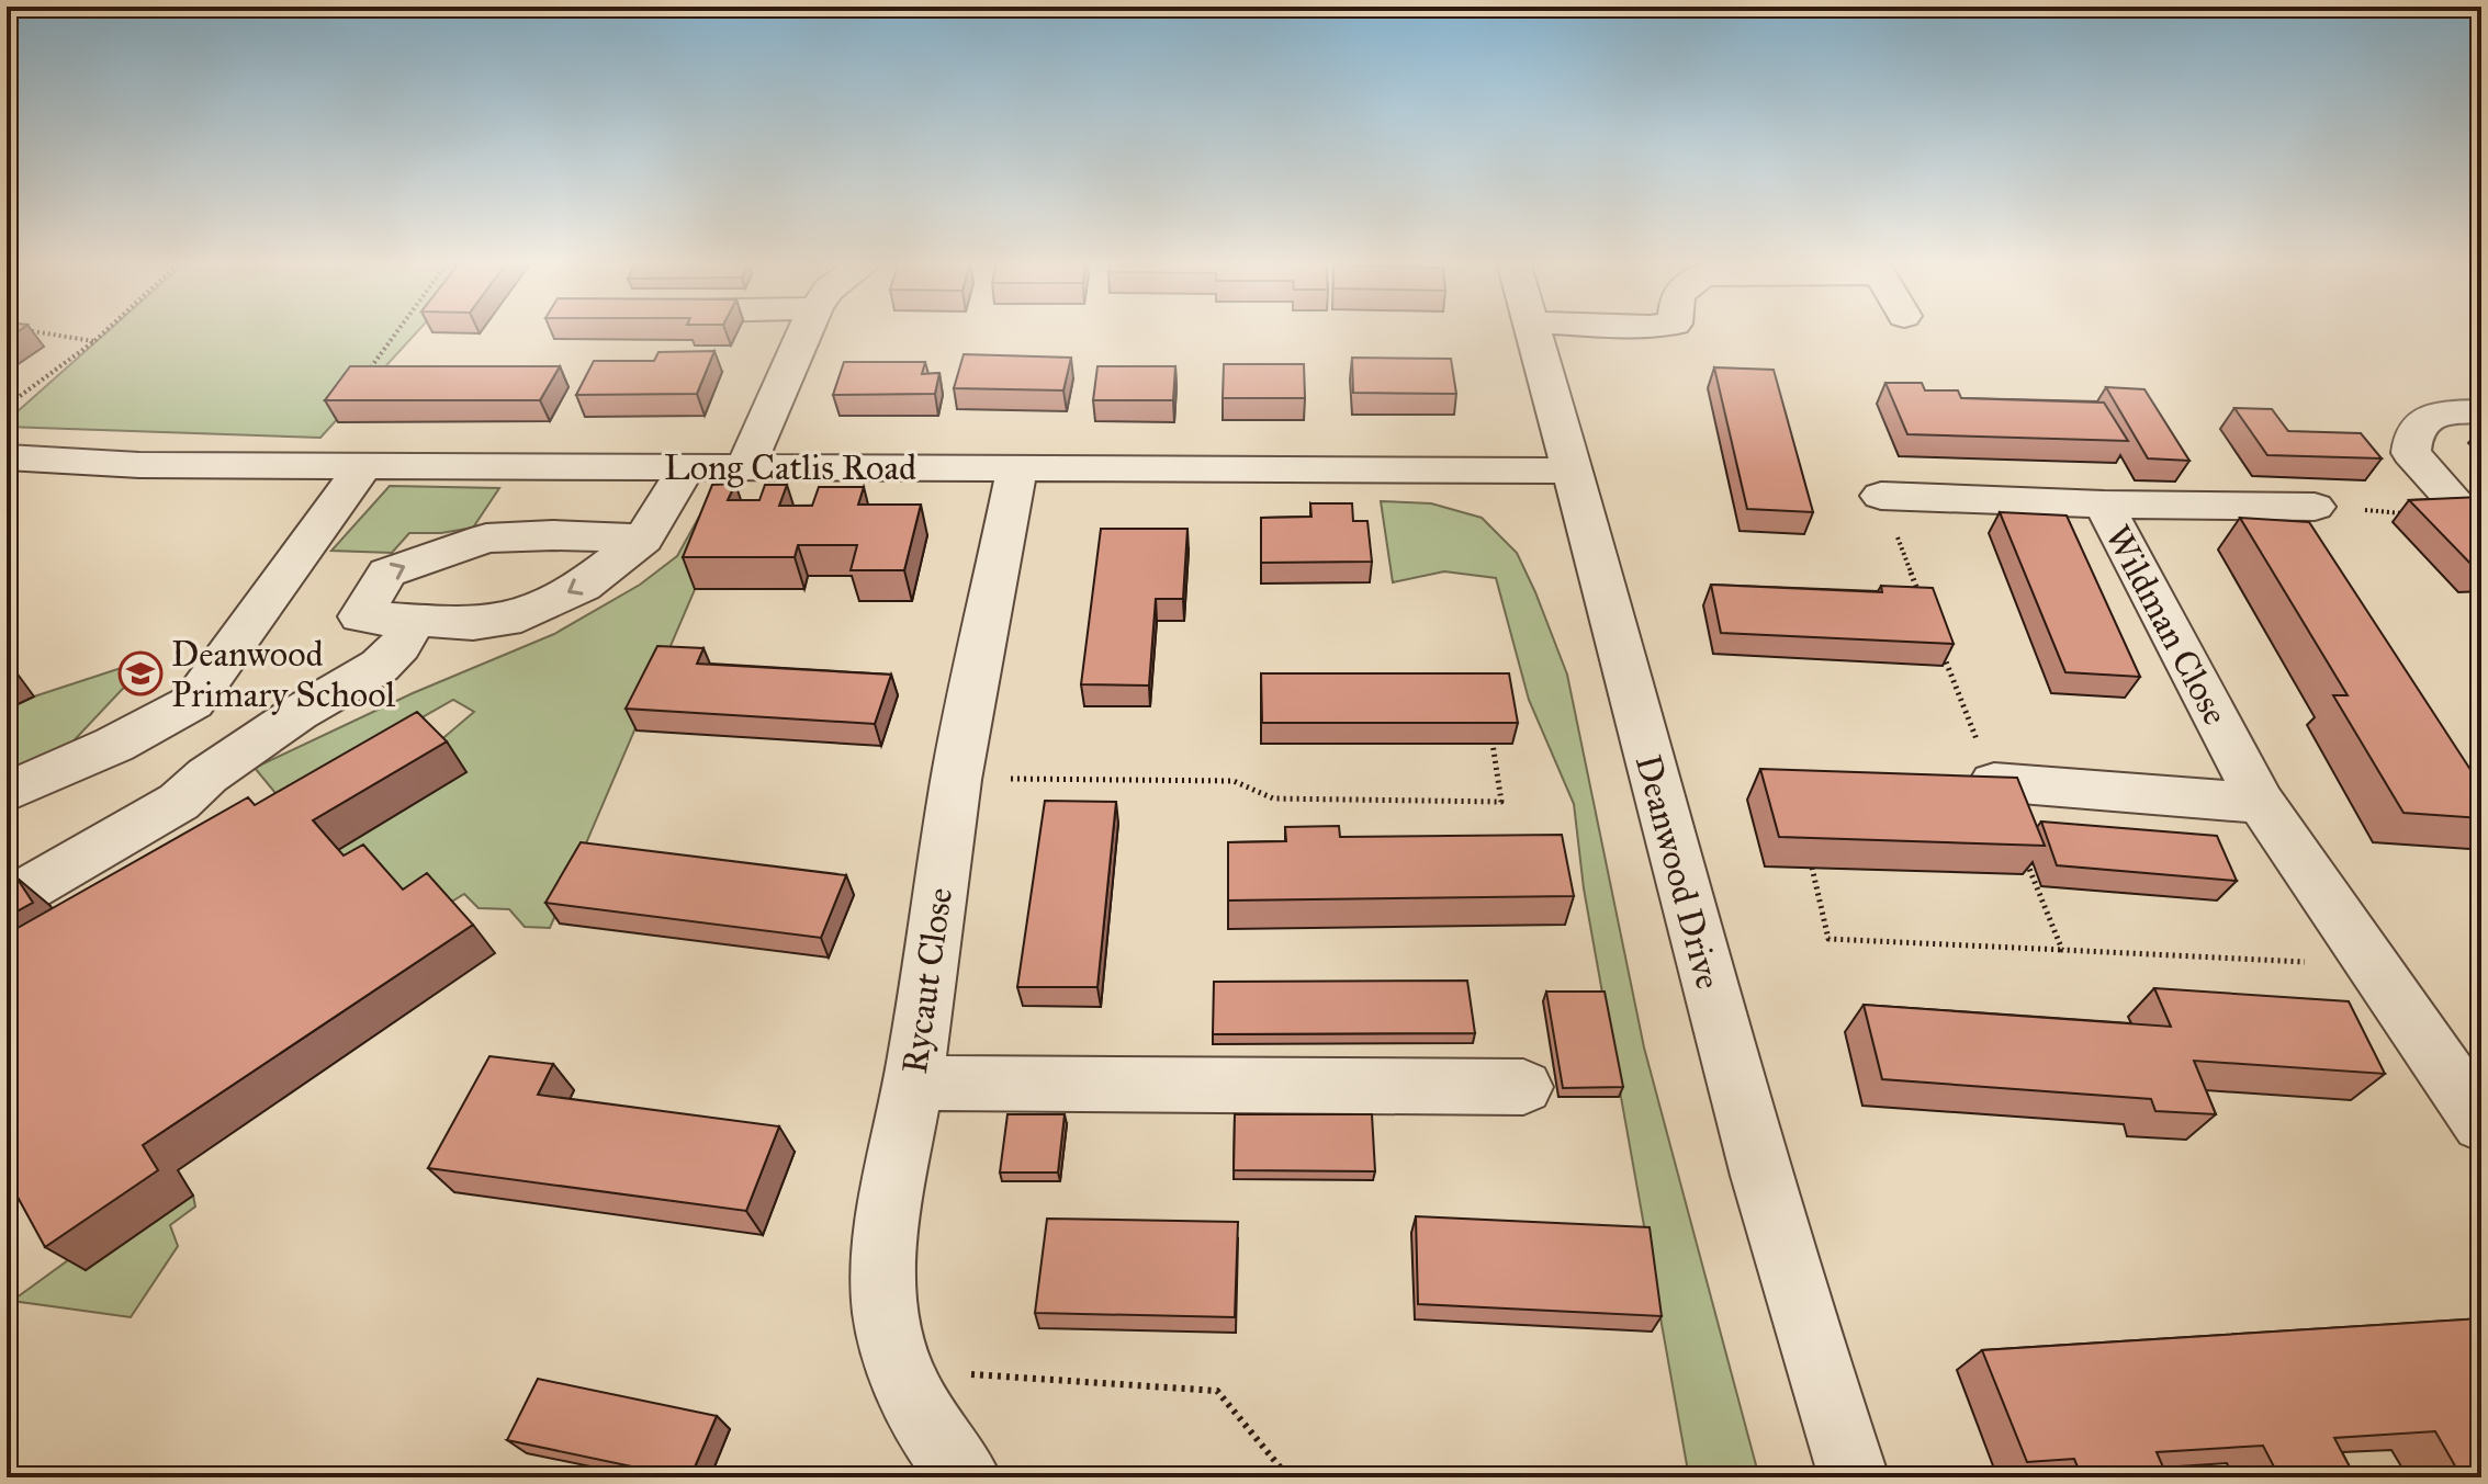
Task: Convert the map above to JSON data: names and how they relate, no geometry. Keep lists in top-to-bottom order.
{
  "streets": {
    "street": [
      "Long Catlis Road",
      "Wildman Close",
      "Deanwood Drive",
      "Rycaut Close"
    ]
  },
  "crossings": [
    ["Long Catlis Road", "Deanwood Drive"],
    ["Long Catlis Road", "Rycaut Close"]
  ],
  "places": {
    "school or university": ["Deanwood Primary School"]
  }
}
